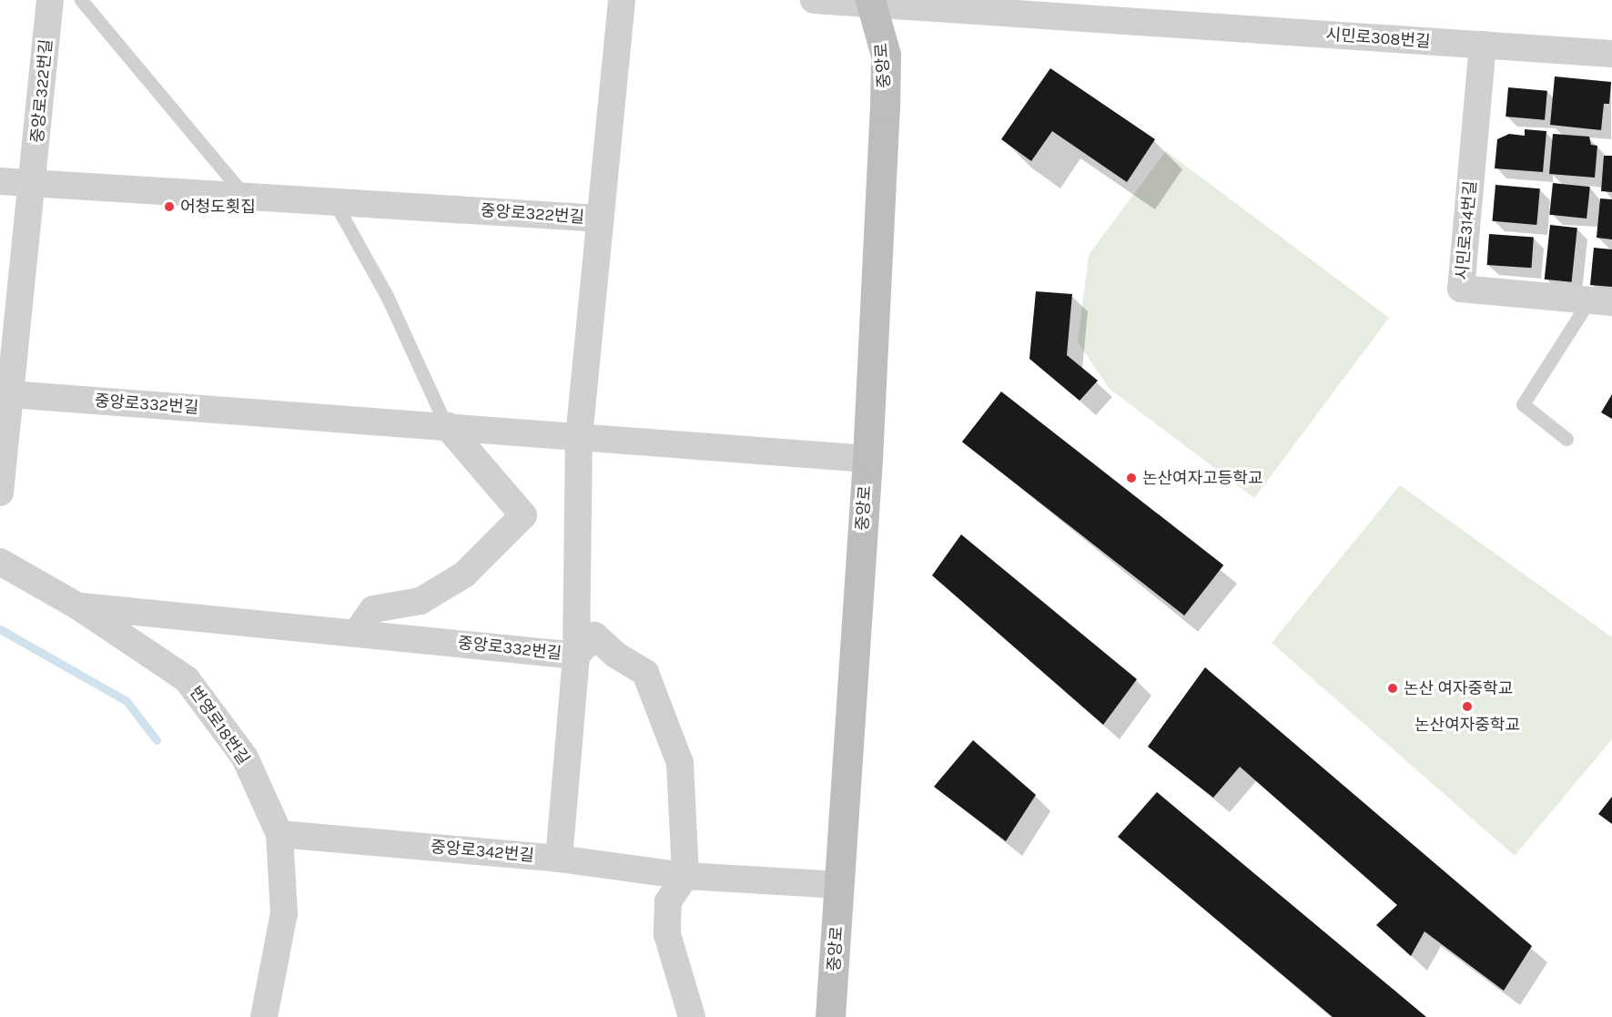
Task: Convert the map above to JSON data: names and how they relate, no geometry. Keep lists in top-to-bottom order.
{
  "streets": {
    "street": [
      "시민로308번길",
      "중앙로",
      "중앙로322번길",
      "시민로314번길",
      "중앙로332번길",
      "번영로18번길",
      "중앙로342번길"
    ]
  },
  "crossings": [
    ["시민로308번길", "중앙로"],
    ["시민로308번길", "시민로314번길"],
    ["중앙로", "중앙로332번길"],
    ["중앙로", "중앙로342번길"],
    ["중앙로322번길", "중앙로332번길"],
    ["중앙로332번길", "번영로18번길"],
    ["번영로18번길", "중앙로342번길"]
  ],
  "places": [
    "어청도횟집",
    "논산여자고등학교",
    "논산 여자중학교",
    "논산여자중학교"
  ]
}
